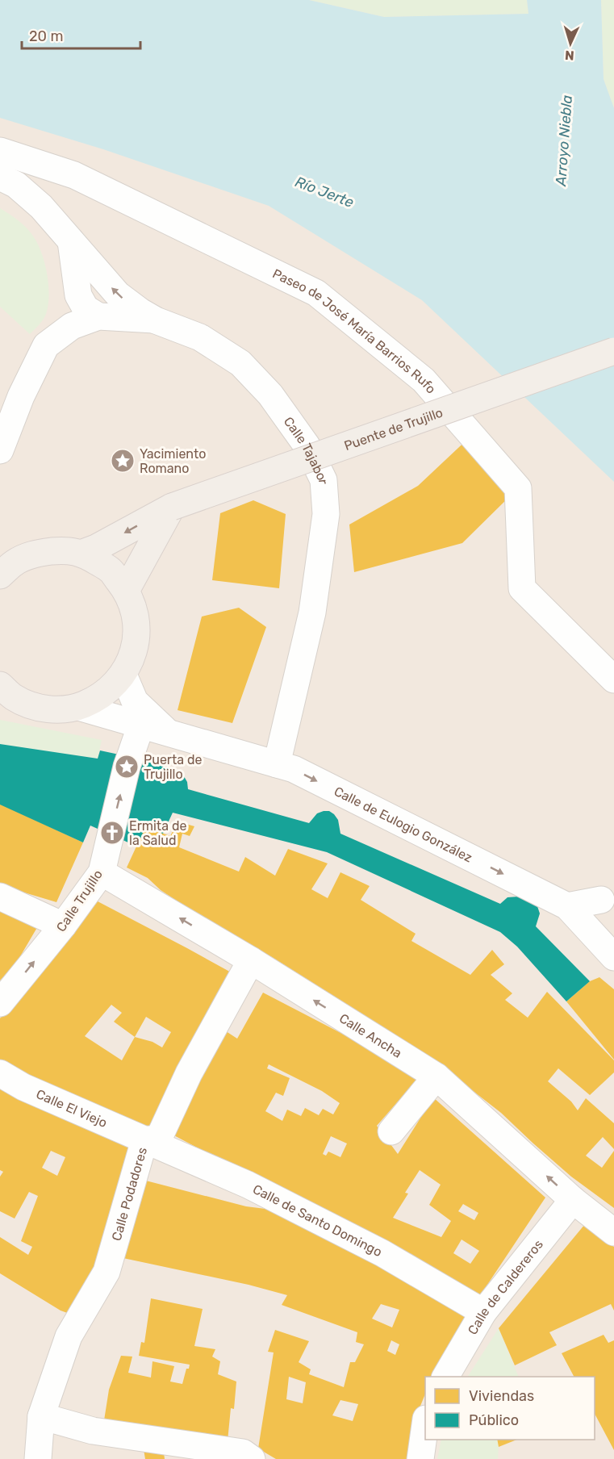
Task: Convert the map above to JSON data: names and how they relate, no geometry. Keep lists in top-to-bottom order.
{
  "streets": {
    "main road": ["Puente de Trujillo"],
    "street": [
      "Paseo de José María Barrios Rufo",
      "Calle Tajabor",
      "Calle de Eulogio González",
      "Calle Trujillo",
      "Calle Ancha",
      "Calle El Viejo",
      "Calle Podadores",
      "Calle de Santo Domingo",
      "Calle de Caldereros"
    ]
  },
  "crossings": [
    ["Calle Tajabor", "Calle de Eulogio González"],
    ["Calle de Eulogio González", "Calle Trujillo"],
    ["Calle Trujillo", "Calle Ancha"],
    ["Calle Ancha", "Calle Podadores"],
    ["Calle Ancha", "Calle de Caldereros"],
    ["Calle El Viejo", "Calle Podadores"],
    ["Calle El Viejo", "Calle de Santo Domingo"],
    ["Calle Podadores", "Calle de Santo Domingo"],
    ["Calle de Santo Domingo", "Calle de Caldereros"]
  ],
  "one_way": ["Calle de Eulogio González", "Calle Trujillo", "Calle Ancha"],
  "water": ["Arroyo Niebla", "Río Jerte"],
  "places": {
    "place": ["Yacimiento Romano", "Puerta de Trujillo"],
    "church": ["Ermita de la Salud"]
  },
  "legend": ["Viviendas", "Público"],
  "scale_bar": "20 m",
  "north": "bottom"
}
